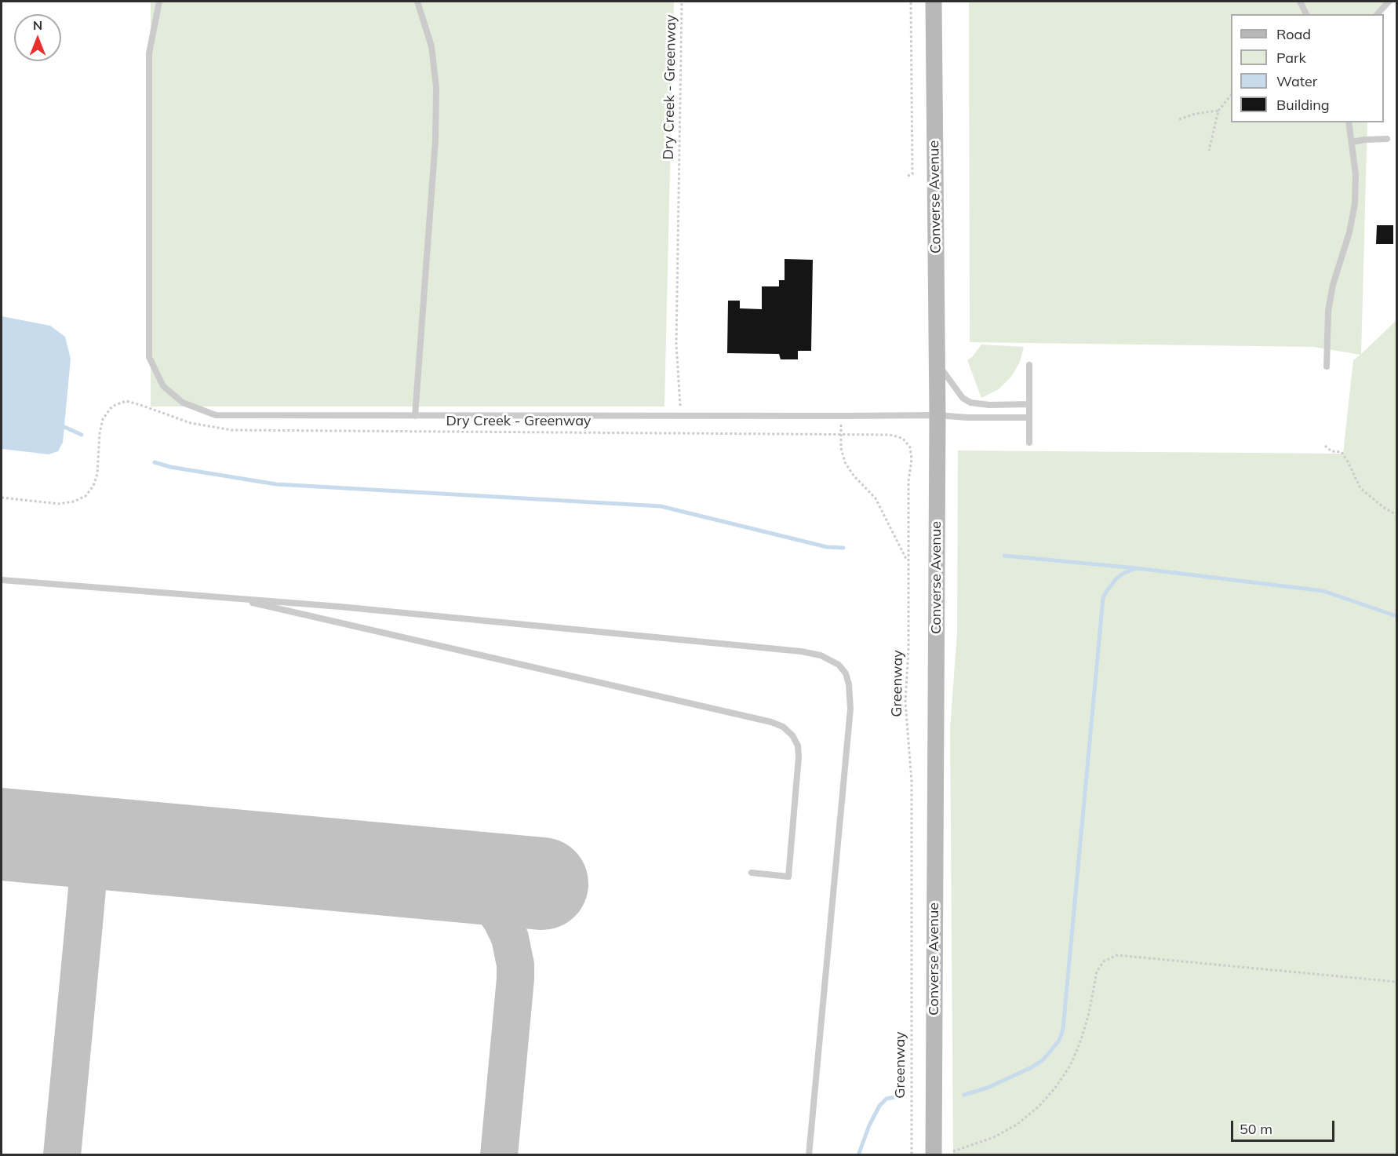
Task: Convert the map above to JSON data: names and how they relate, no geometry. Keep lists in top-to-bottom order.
{
  "streets": {
    "main road": ["Converse Avenue"],
    "path": ["Dry Creek - Greenway", "Greenway"]
  },
  "crossings": [
    ["Dry Creek - Greenway", "Greenway"]
  ],
  "legend": [
    "Road",
    "Park",
    "Water",
    "Building"
  ],
  "scale_bar": "50 m",
  "north": "top"
}
